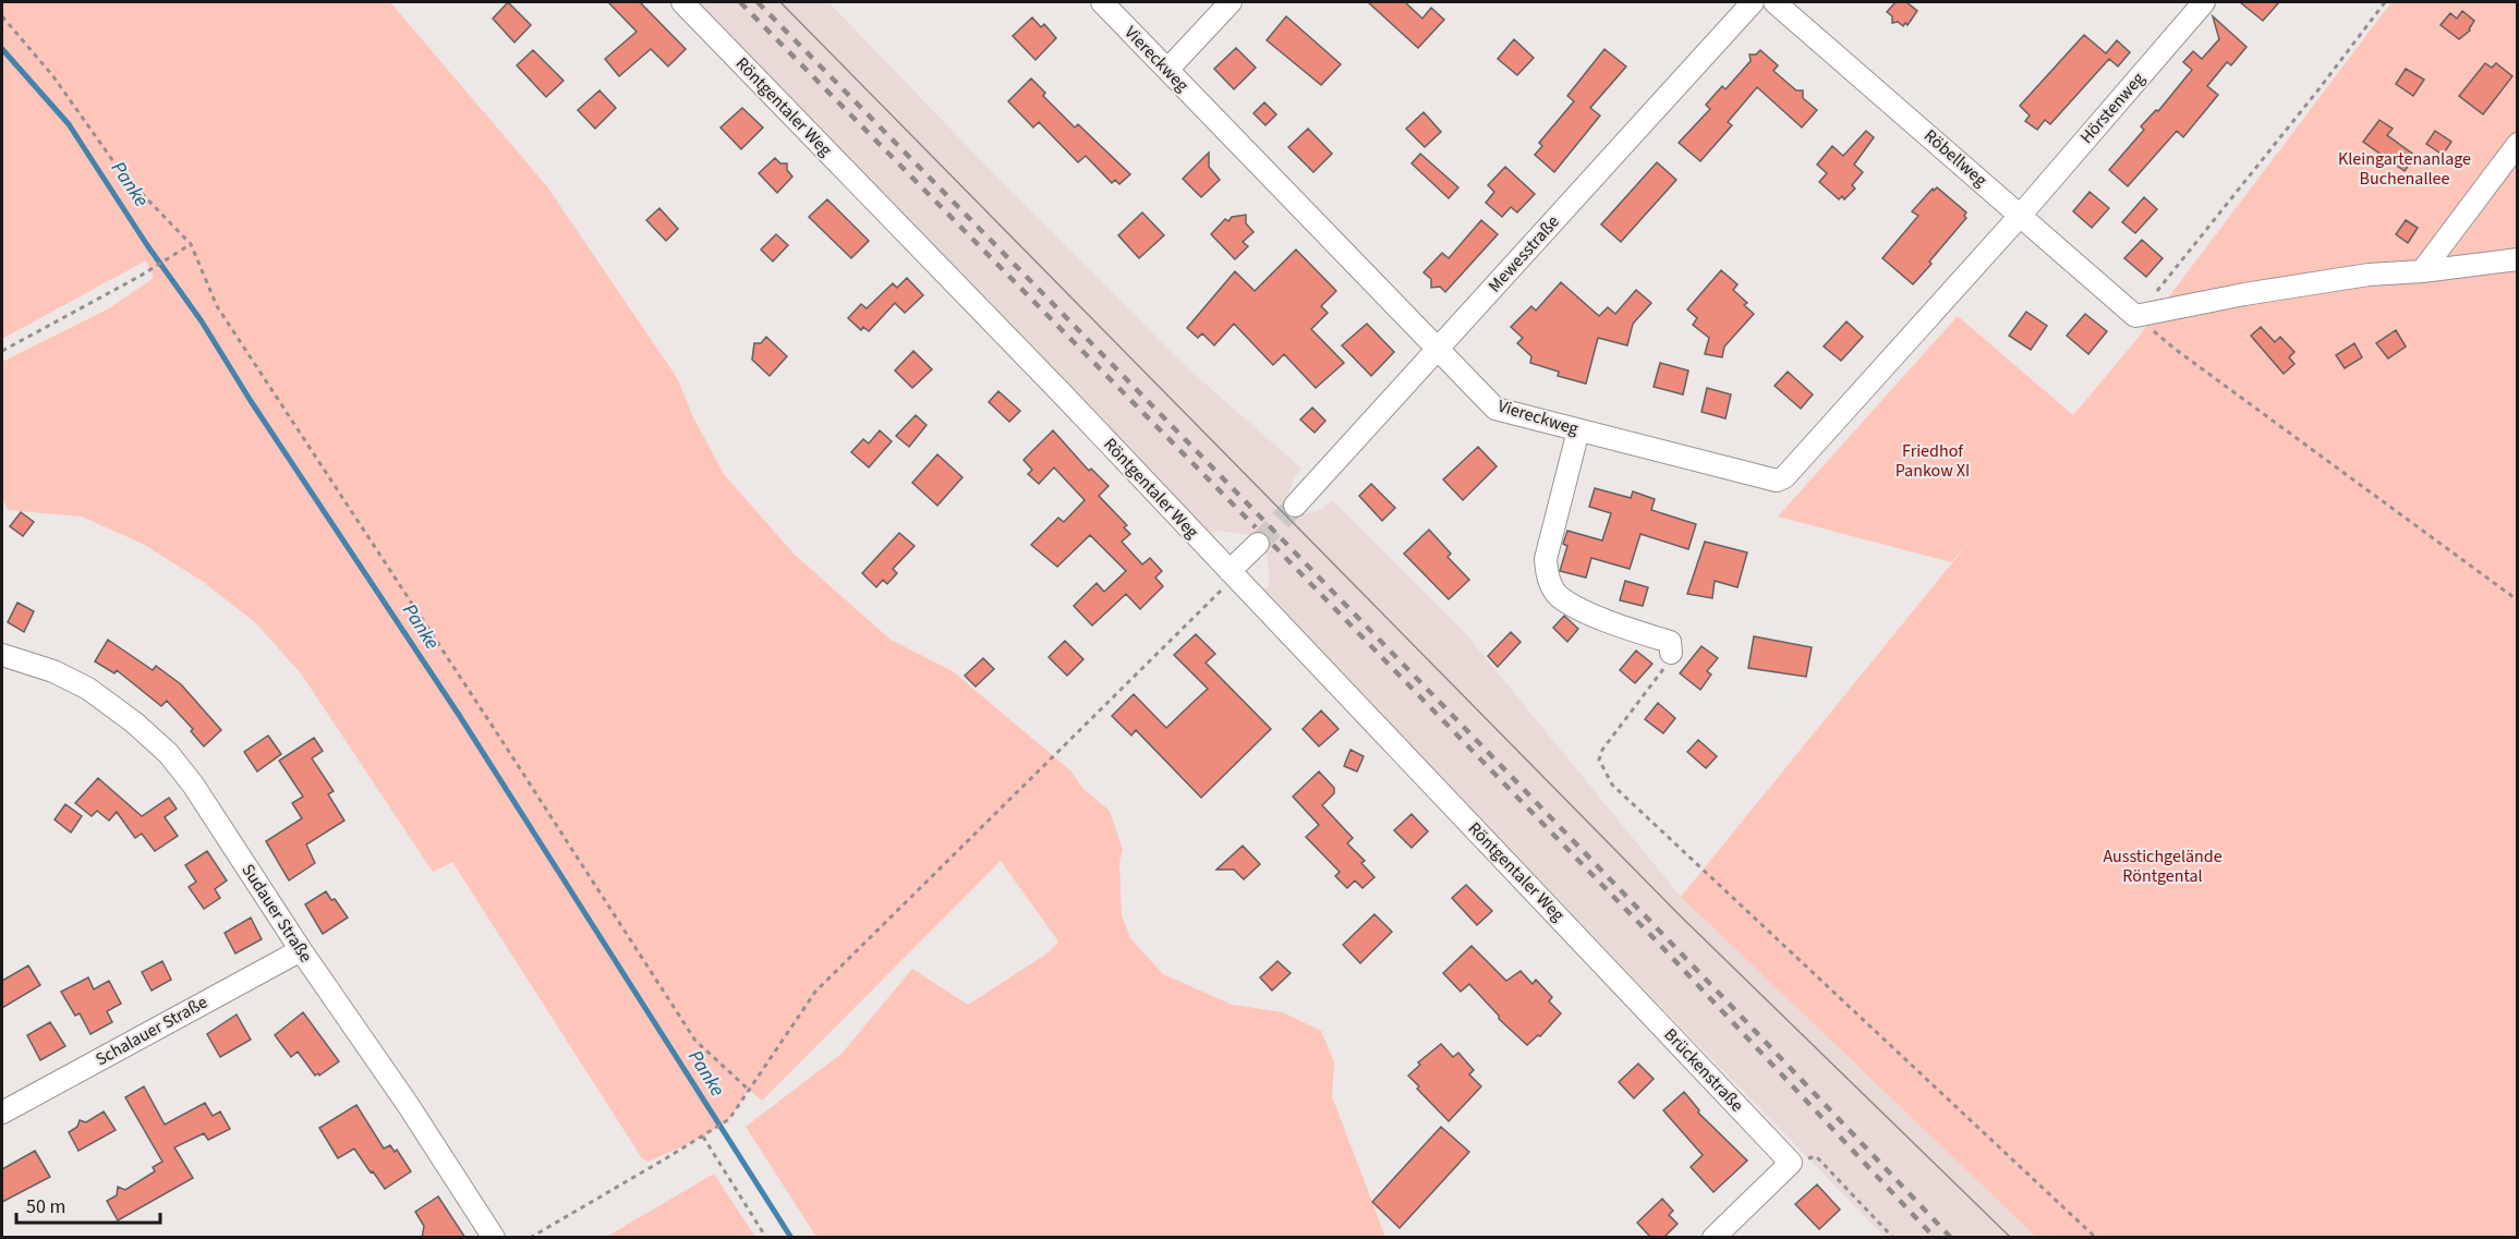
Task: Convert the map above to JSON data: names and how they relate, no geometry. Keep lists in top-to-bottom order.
{
  "streets": {
    "street": [
      "Viereckweg",
      "Röntgentaler Weg",
      "Hörstenweg",
      "Röbellweg",
      "Mewesstraße",
      "Sudauer Straße",
      "Schalauer Straße",
      "Brückenstraße"
    ]
  },
  "crossings": [
    ["Viereckweg", "Hörstenweg"],
    ["Viereckweg", "Röbellweg"],
    ["Viereckweg", "Mewesstraße"],
    ["Röntgentaler Weg", "Brückenstraße"],
    ["Hörstenweg", "Röbellweg"],
    ["Sudauer Straße", "Schalauer Straße"]
  ],
  "water": ["Panke"],
  "parks": ["Kleingartenanlage Buchenallee", "Friedhof Pankow XI", "Ausstichgelände Röntgental"],
  "scale_bar": "50 m"
}
